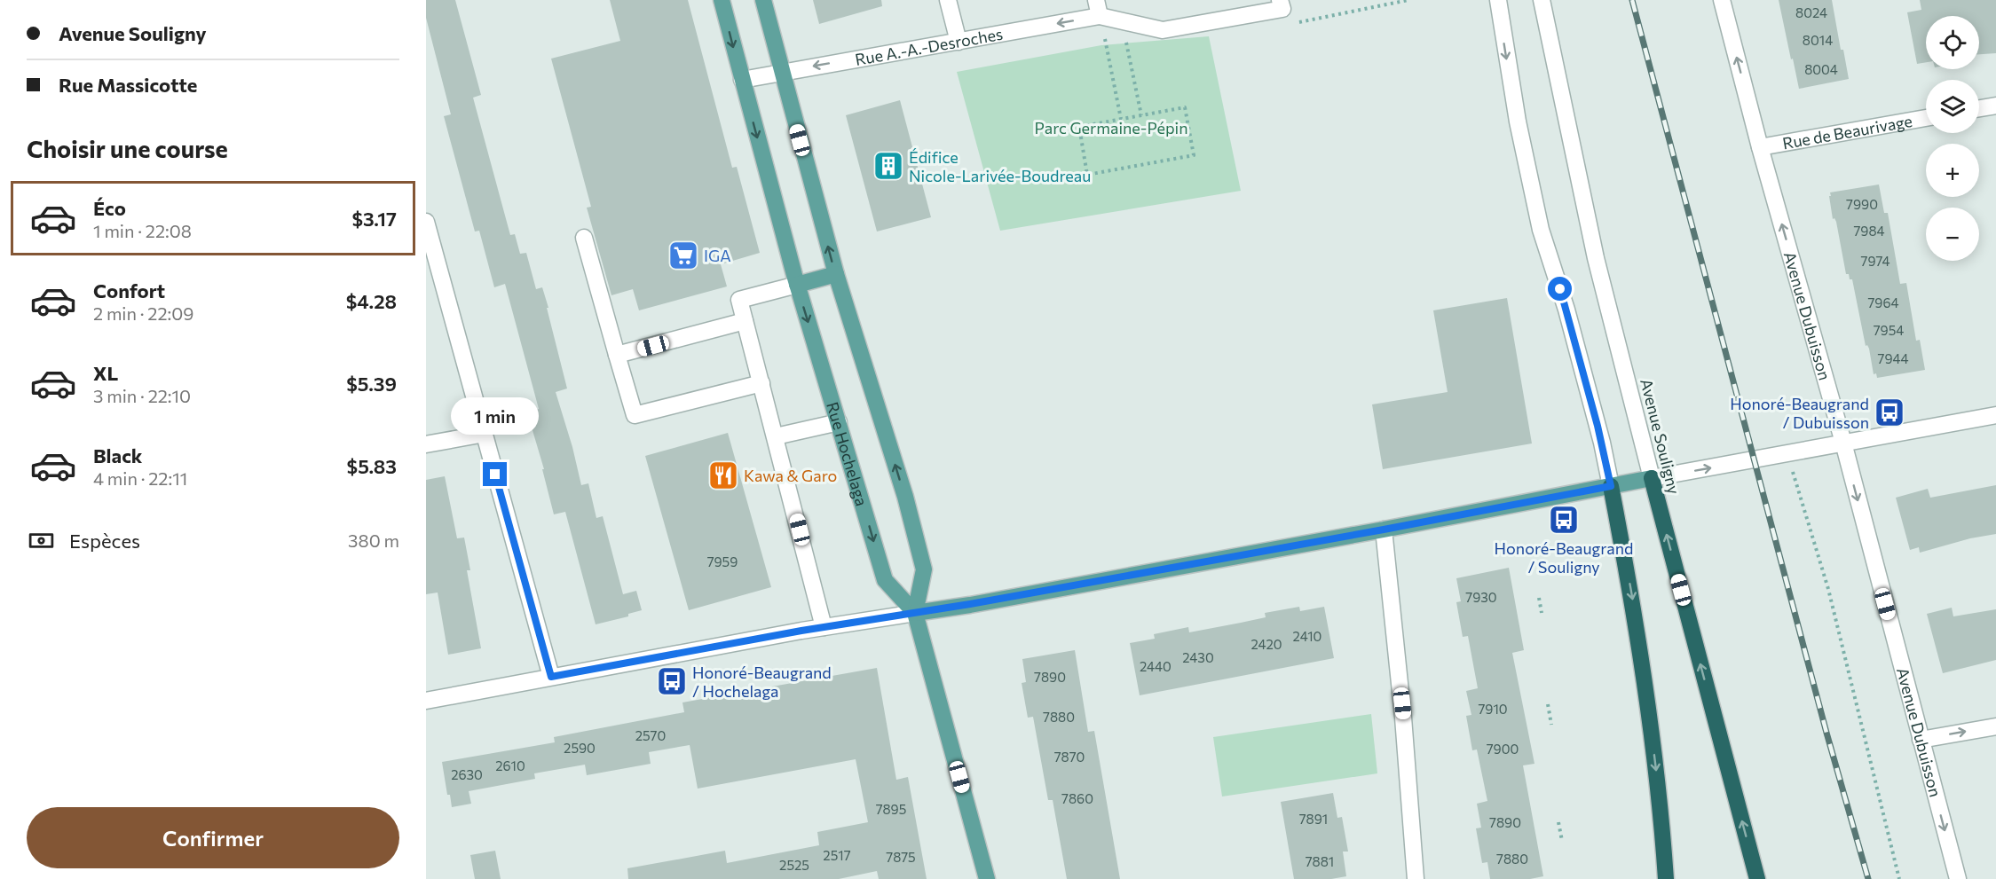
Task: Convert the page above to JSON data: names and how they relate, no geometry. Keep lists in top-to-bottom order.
{
  "streets": {
    "highway": ["Avenue Souligny"],
    "main road": ["Rue Hochelaga"],
    "street": ["Rue A.-A.-Desroches", "Rue de Beaurivage", "Avenue Dubuisson"]
  },
  "crossings": [
    ["Rue A.-A.-Desroches", "Rue Hochelaga"],
    ["Rue de Beaurivage", "Avenue Dubuisson"]
  ],
  "one_way": ["Rue A.-A.-Desroches", "Avenue Souligny"],
  "parks": ["Parc Germaine-Pépin"],
  "places": {
    "building": ["Édifice Nicole-Larivée-Boudreau"],
    "supermarket": ["IGA"],
    "bus stop": ["Honoré-Beaugrand / Dubuisson", "Honoré-Beaugrand / Souligny", "Honoré-Beaugrand / Hochelaga"],
    "restaurant": ["Kawa & Garo"]
  },
  "house_numbers": [
    "8024",
    "8014",
    "8004",
    "7990",
    "7984",
    "7974",
    "7964",
    "7954",
    "7944",
    "7959",
    "7930",
    "2410",
    "2420",
    "2430",
    "2440",
    "7890",
    "7910",
    "7880",
    "2570",
    "2590",
    "7900",
    "7870",
    "2610",
    "2630",
    "7860",
    "7895",
    "7891",
    "7890",
    "2517",
    "7875",
    "7880",
    "7881",
    "2525"
  ],
  "page": {
    "banner": ["Avenue Souligny", "Rue Massicotte"],
    "map_buttons": ["+", "−"],
    "heading": "Choisir une course",
    "list": [
      {
        "name": "Éco",
        "note": "1 min · 22:08",
        "value": "$3.17"
      },
      {
        "name": "Confort",
        "note": "2 min · 22:09",
        "value": "$4.28"
      },
      {
        "name": "XL",
        "note": "3 min · 22:10",
        "value": "$5.39"
      },
      {
        "name": "Black",
        "note": "4 min · 22:11",
        "value": "$5.83"
      }
    ],
    "bubble": "1 min",
    "pay": ["Espèces", "380 m"],
    "buttons": "Confirmer"
  }
}
